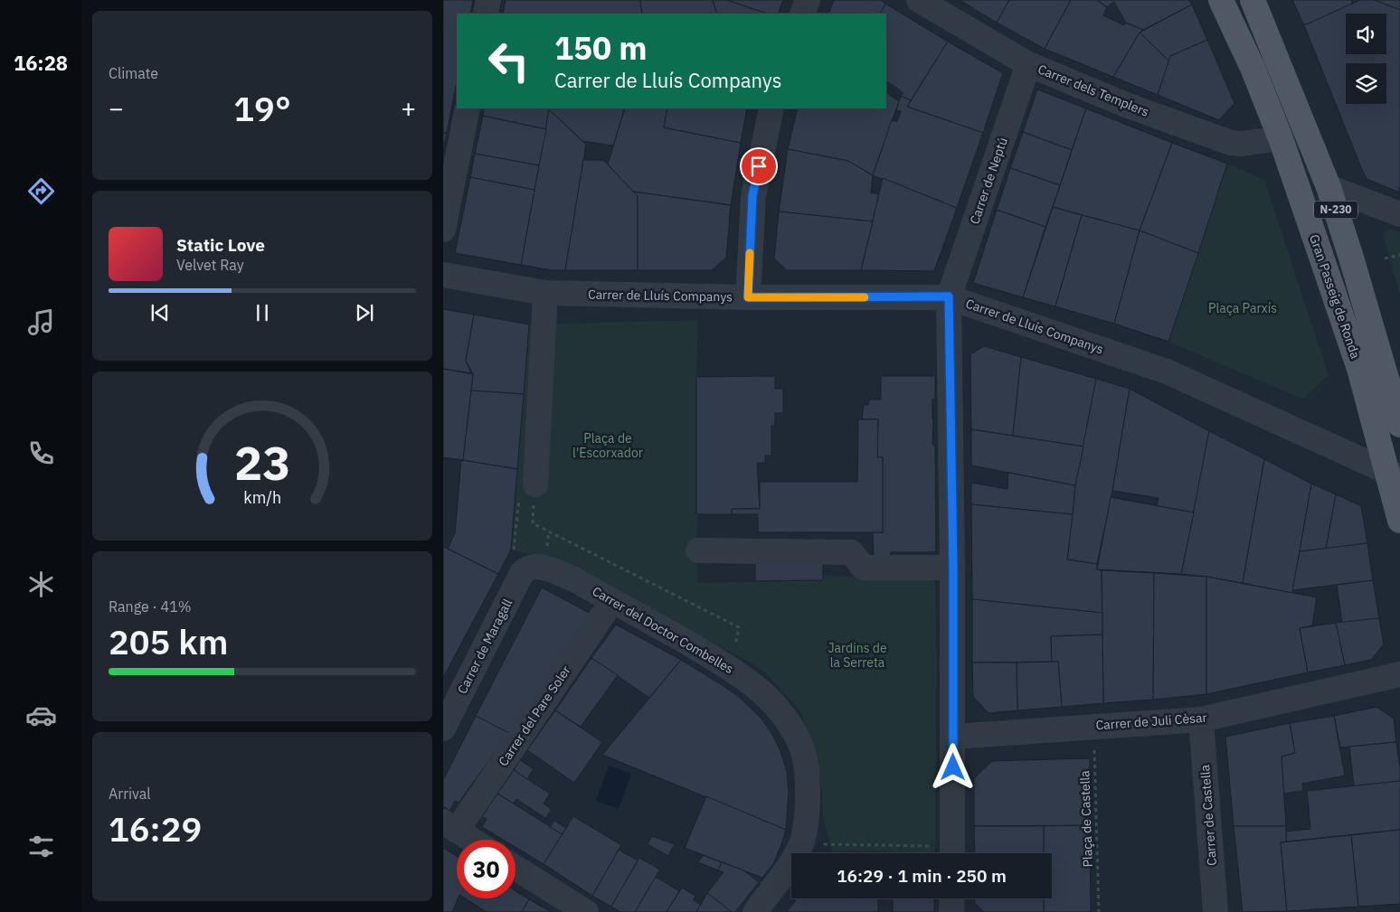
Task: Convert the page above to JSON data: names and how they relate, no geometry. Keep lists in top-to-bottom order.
{
  "streets": {
    "main road": ["N-230", "Gran Passeig de Ronda"],
    "street": [
      "Carrer dels Templers",
      "Carrer de Neptú",
      "Carrer de Lluís Companys",
      "Carrer del Doctor Combelles",
      "Carrer de Maragall",
      "Carrer del Pare Soler",
      "Carrer de Juli Cèsar",
      "Carrer de Castella"
    ],
    "path": ["Plaça de Castella"]
  },
  "crossings": [
    ["Carrer dels Templers", "Carrer de Neptú"],
    ["Carrer dels Templers", "Gran Passeig de Ronda"],
    ["Carrer de Neptú", "Carrer de Lluís Companys"],
    ["Carrer de Neptú", "Carrer de Juli Cèsar"],
    ["Carrer de Lluís Companys", "Gran Passeig de Ronda"],
    ["Carrer del Doctor Combelles", "Carrer de Maragall"],
    ["Carrer del Doctor Combelles", "Carrer del Pare Soler"],
    ["Carrer de Juli Cèsar", "Carrer de Castella"],
    ["Carrer de Juli Cèsar", "Plaça de Castella"]
  ],
  "parks": ["Plaça Parxís", "Plaça de l'Escorxador", "Jardins de la Serreta"],
  "page": {
    "tabs": "16:28",
    "tile": [
      "Climate",
      ["Range · 41%", "205 km"],
      ["Arrival", "16:29"]
    ],
    "turn": ["150 m", "Carrer de Lluís Companys"],
    "heat": ["−", "19°", "+"],
    "song": ["Static Love", "Velvet Ray"],
    "limit": "30",
    "trip": "16:29 · 1 min · 250 m",
    "gauge": ["23", "km/h"]
  }
}
